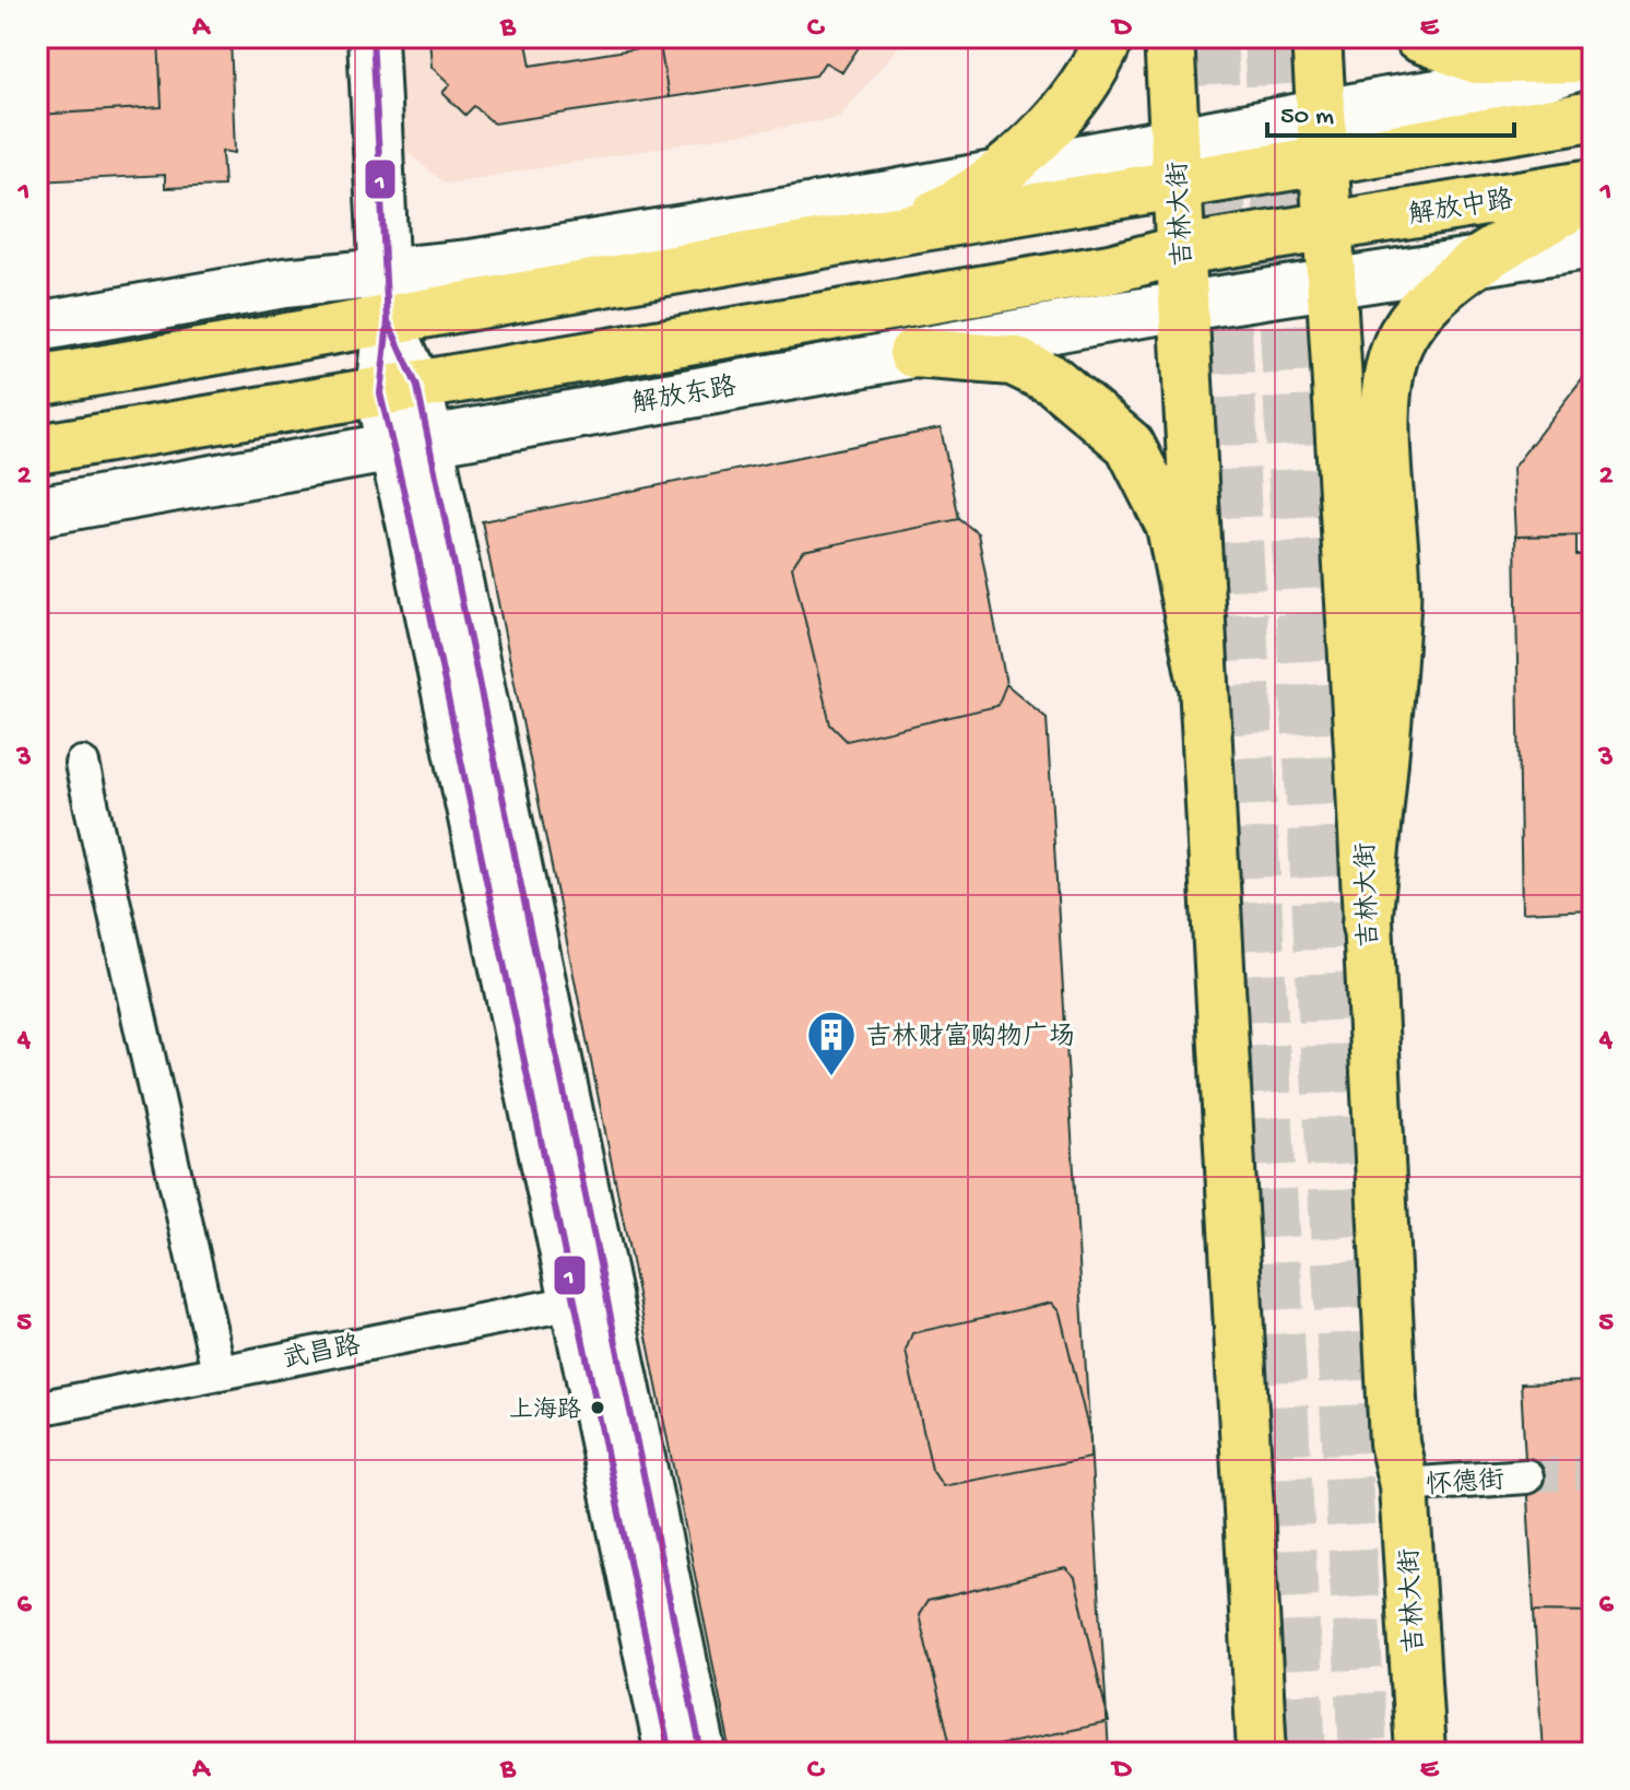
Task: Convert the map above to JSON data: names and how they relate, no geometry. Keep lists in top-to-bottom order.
{
  "streets": {
    "main road": ["解放中路", "吉林大街", "解放东路"],
    "street": ["武昌路", "怀德街"]
  },
  "crossings": [
    ["解放中路", "吉林大街"],
    ["解放中路", "解放东路"],
    ["吉林大街", "解放东路"],
    ["吉林大街", "怀德街"]
  ],
  "places": {
    "building": ["吉林财富购物广场"],
    "other": ["上海路"]
  },
  "lines": ["transit line 1"],
  "scale_bar": "50 m",
  "grid": {
    "columns": [
      "A",
      "B",
      "C",
      "D",
      "E"
    ],
    "rows": [
      "1",
      "2",
      "3",
      "4",
      "5",
      "6"
    ]
  }
}
